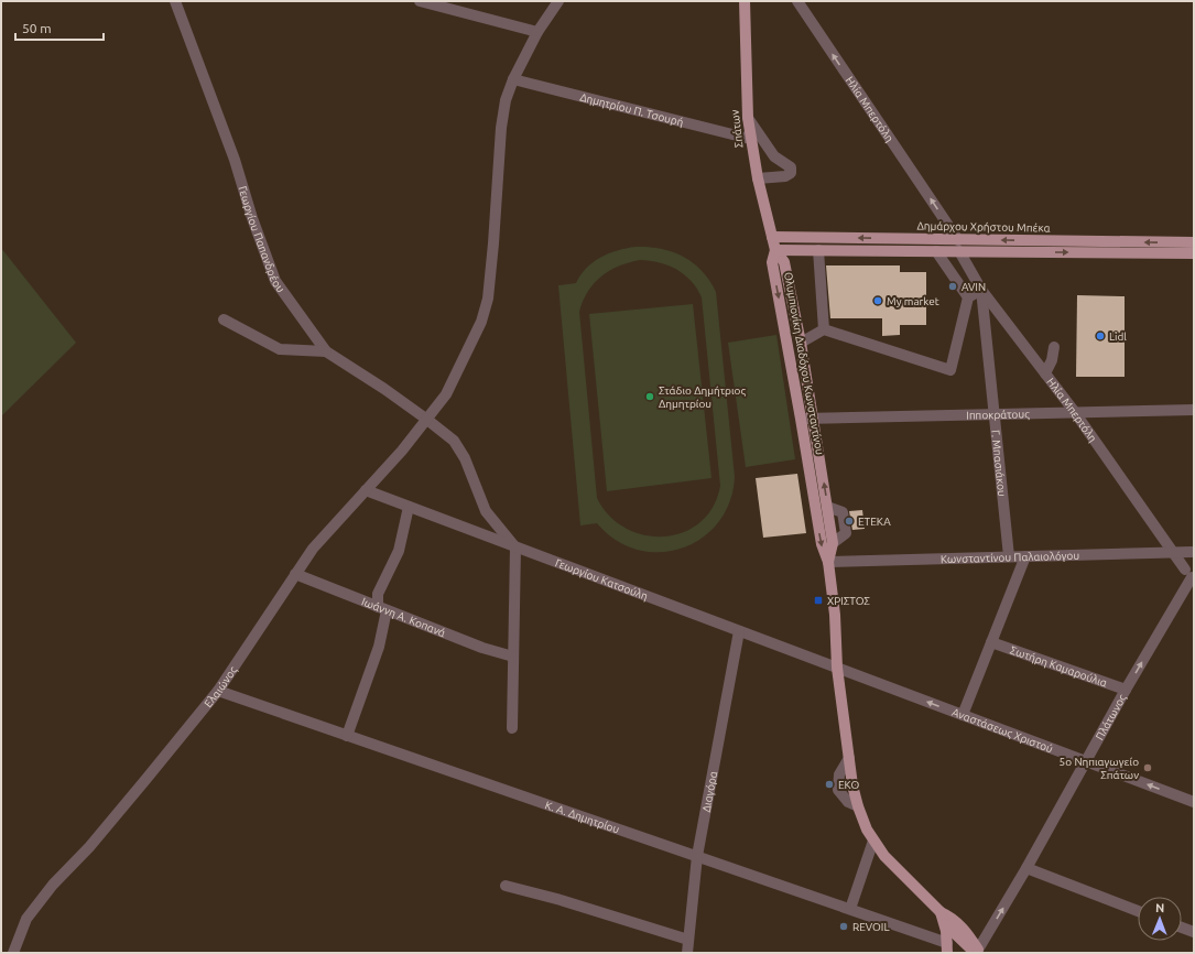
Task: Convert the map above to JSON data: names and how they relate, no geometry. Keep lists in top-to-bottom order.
{
  "streets": {
    "main road": ["Σπάτων", "Δημάρχου Χρήστου Μπέκα", "Ολυμπιονίκη Διαδόχου Κωνσταντίνου"],
    "street": [
      "Δημητρίου Π. Τσουρή",
      "Ηλία Μπερτόλη",
      "Γεωργίου Παπανδρέου",
      "Ιπποκράτους",
      "Γ. Μπασιάκου",
      "Κωνσταντίνου Παλαιολόγου",
      "Γεωργίου Κατσούλη",
      "Ιωάννη Α. Κοπανά",
      "Σωτήρη Καμαρούλια",
      "Ελαιώνος",
      "Πλάτωνος",
      "Αναστάσεως Χριστού",
      "Διαγόρα",
      "Κ. Α. Δημητρίου"
    ]
  },
  "crossings": [
    ["Δημητρίου Π. Τσουρή", "Σπάτων"],
    ["Δημητρίου Π. Τσουρή", "Ελαιώνος"],
    ["Ηλία Μπερτόλη", "Δημάρχου Χρήστου Μπέκα"],
    ["Ηλία Μπερτόλη", "Ιπποκράτους"],
    ["Ηλία Μπερτόλη", "Γ. Μπασιάκου"],
    ["Ηλία Μπερτόλη", "Κωνσταντίνου Παλαιολόγου"],
    ["Ηλία Μπερτόλη", "Πλάτωνος"],
    ["Σπάτων", "Δημάρχου Χρήστου Μπέκα"],
    ["Σπάτων", "Ολυμπιονίκη Διαδόχου Κωνσταντίνου"],
    ["Γεωργίου Παπανδρέου", "Γεωργίου Κατσούλη"],
    ["Γεωργίου Παπανδρέου", "Ελαιώνος"],
    ["Ολυμπιονίκη Διαδόχου Κωνσταντίνου", "Ιπποκράτους"],
    ["Ολυμπιονίκη Διαδόχου Κωνσταντίνου", "Κωνσταντίνου Παλαιολόγου"],
    ["Ολυμπιονίκη Διαδόχου Κωνσταντίνου", "Γεωργίου Κατσούλη"],
    ["Ολυμπιονίκη Διαδόχου Κωνσταντίνου", "Πλάτωνος"],
    ["Ολυμπιονίκη Διαδόχου Κωνσταντίνου", "Αναστάσεως Χριστού"],
    ["Ιπποκράτους", "Γ. Μπασιάκου"],
    ["Γ. Μπασιάκου", "Κωνσταντίνου Παλαιολόγου"],
    ["Κωνσταντίνου Παλαιολόγου", "Πλάτωνος"],
    ["Γεωργίου Κατσούλη", "Ελαιώνος"],
    ["Γεωργίου Κατσούλη", "Αναστάσεως Χριστού"],
    ["Γεωργίου Κατσούλη", "Διαγόρα"],
    ["Ιωάννη Α. Κοπανά", "Ελαιώνος"],
    ["Σωτήρη Καμαρούλια", "Πλάτωνος"],
    ["Ελαιώνος", "Κ. Α. Δημητρίου"],
    ["Πλάτωνος", "Αναστάσεως Χριστού"],
    ["Διαγόρα", "Κ. Α. Δημητρίου"]
  ],
  "one_way": ["Ηλία Μπερτόλη", "Πλάτωνος", "Αναστάσεως Χριστού"],
  "places": {
    "other": [
      "AVIN",
      "My market",
      "Lidl",
      "Στάδιο Δημήτριος Δημητρίου",
      "ΕΤΕΚΑ",
      "5ο Νηπιαγωγείο Σπάτων",
      "EKO",
      "REVOIL"
    ],
    "transit": ["ΧΡΙΣΤΟΣ"]
  },
  "scale_bar": "50 m",
  "north": "top"
}
